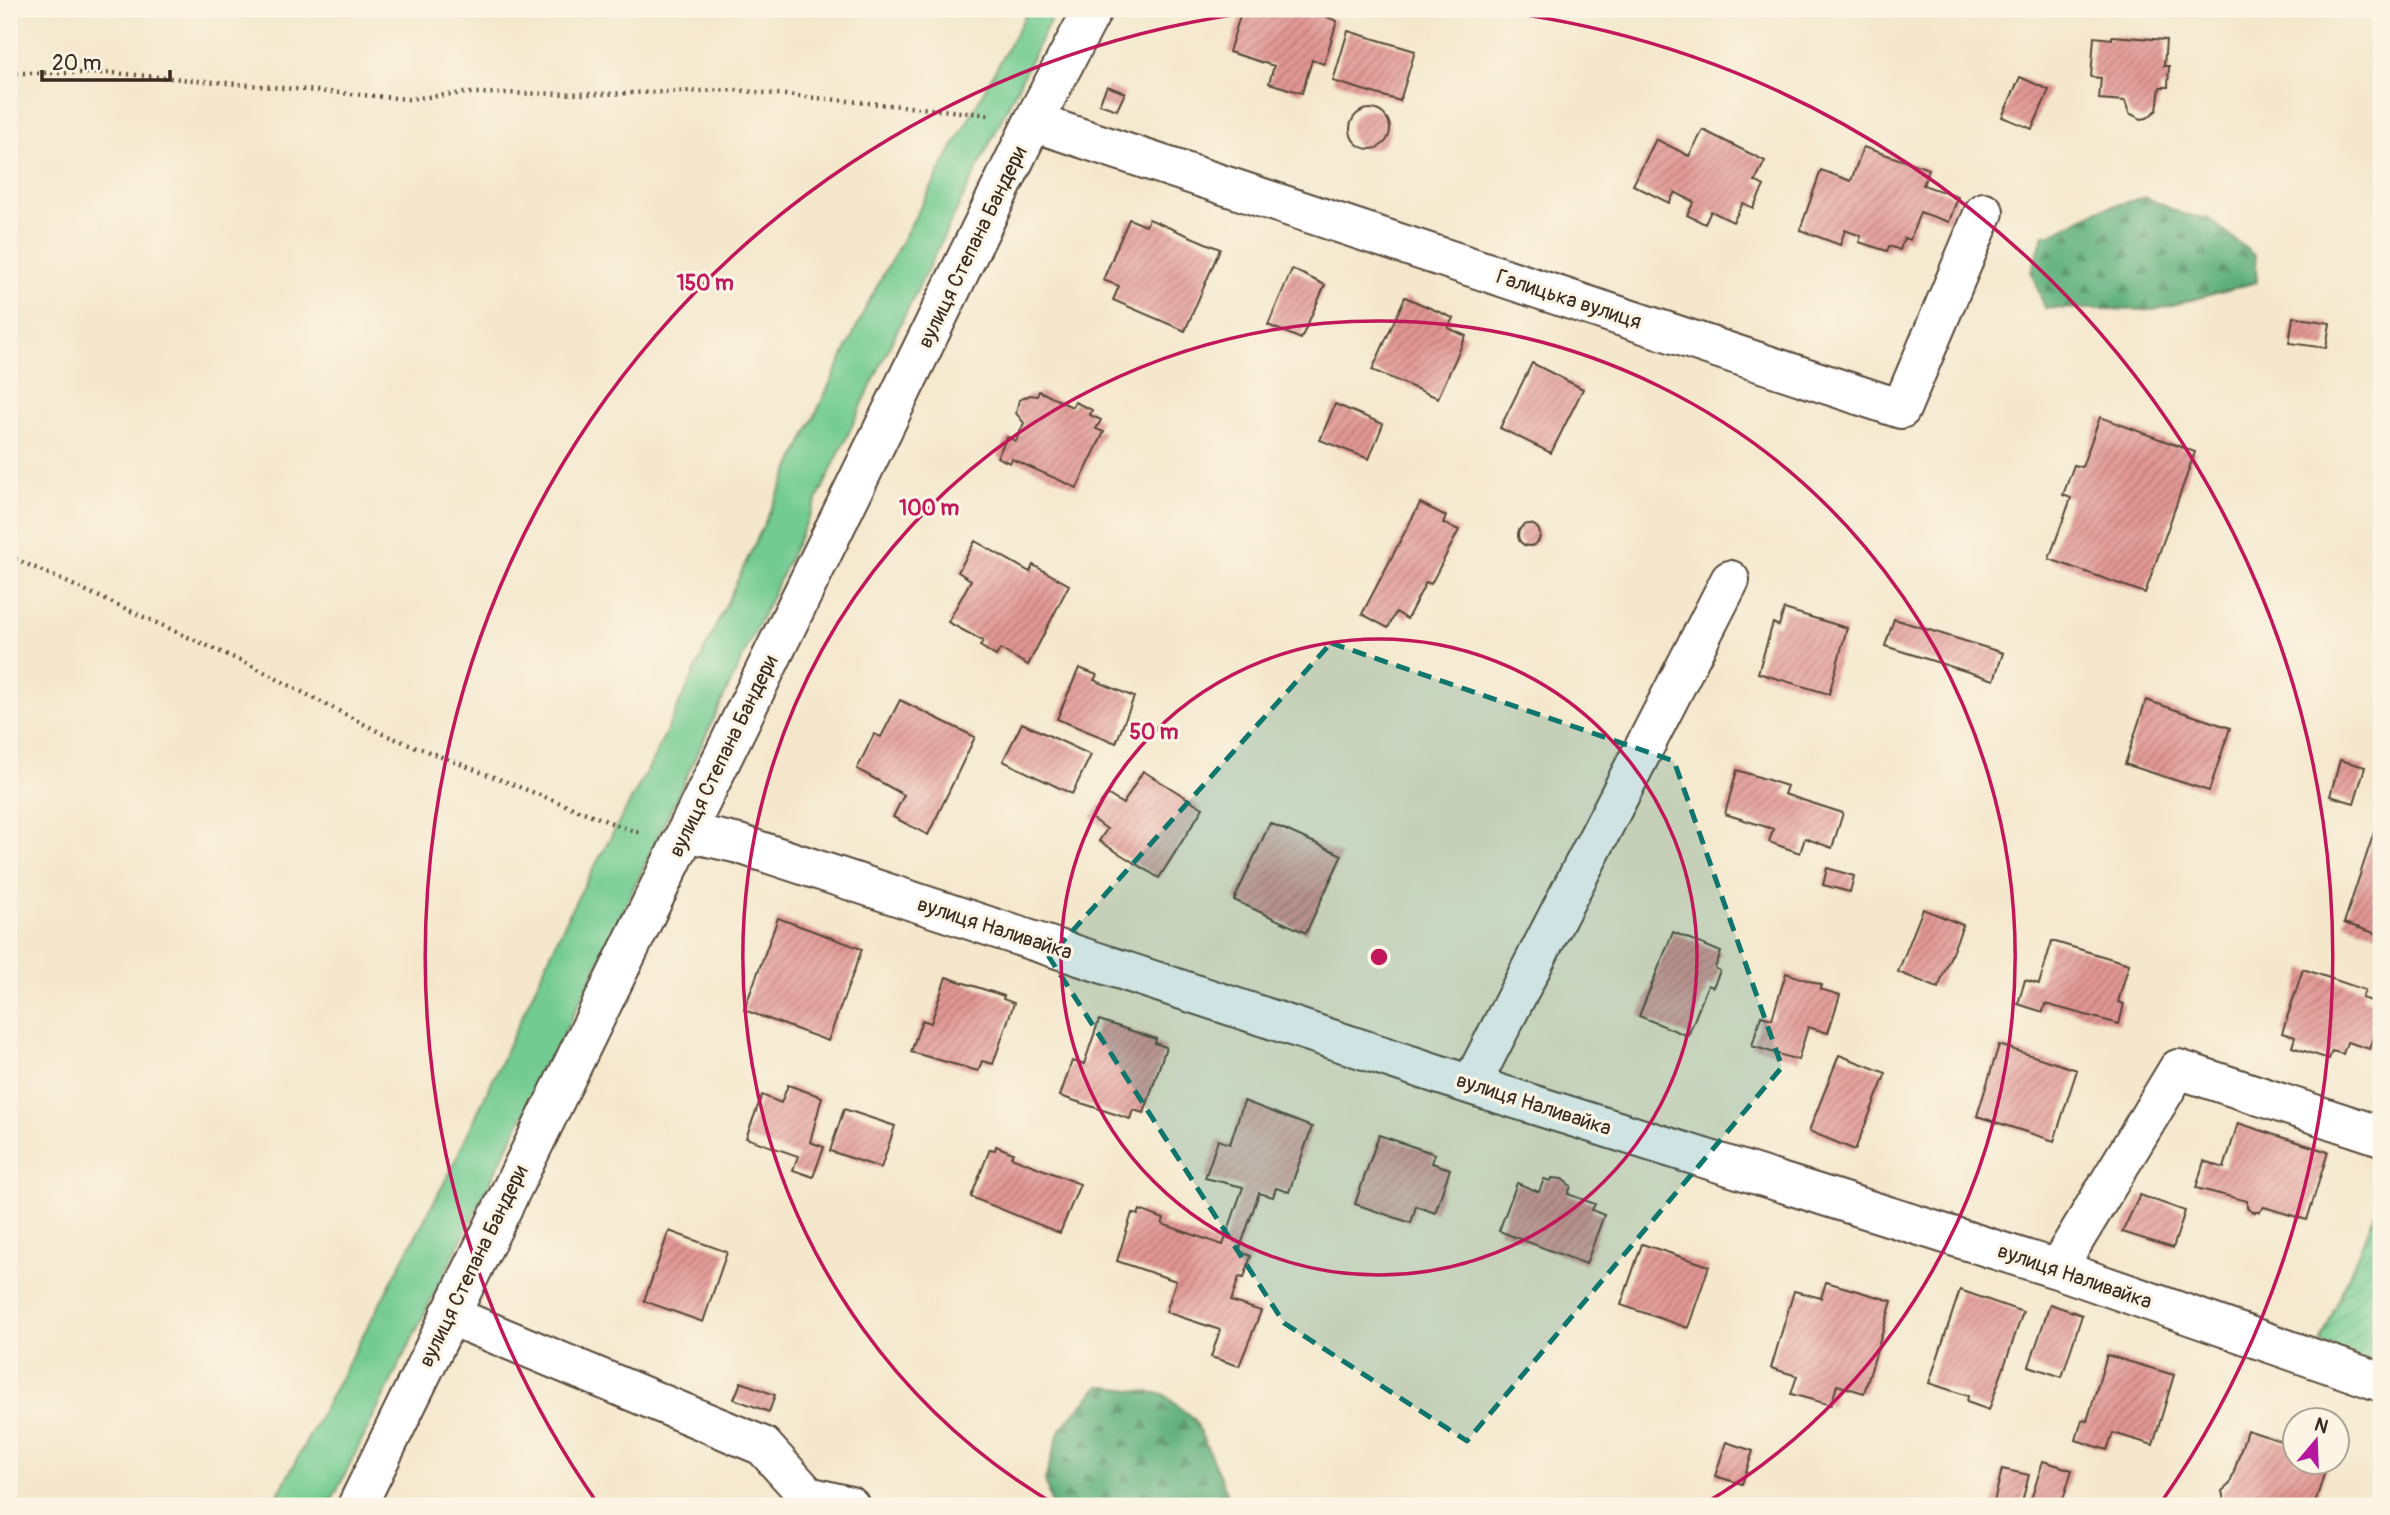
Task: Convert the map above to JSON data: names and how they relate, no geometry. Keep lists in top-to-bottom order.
{
  "streets": {
    "street": ["вулиця Степана Бандери", "Галицька вулиця", "вулиця Наливайка"]
  },
  "crossings": [
    ["вулиця Степана Бандери", "Галицька вулиця"],
    ["вулиця Степана Бандери", "вулиця Наливайка"]
  ],
  "scale_bar": "20 m",
  "north": "top",
  "rings": ["150 m", "100 m", "50 m"]
}
